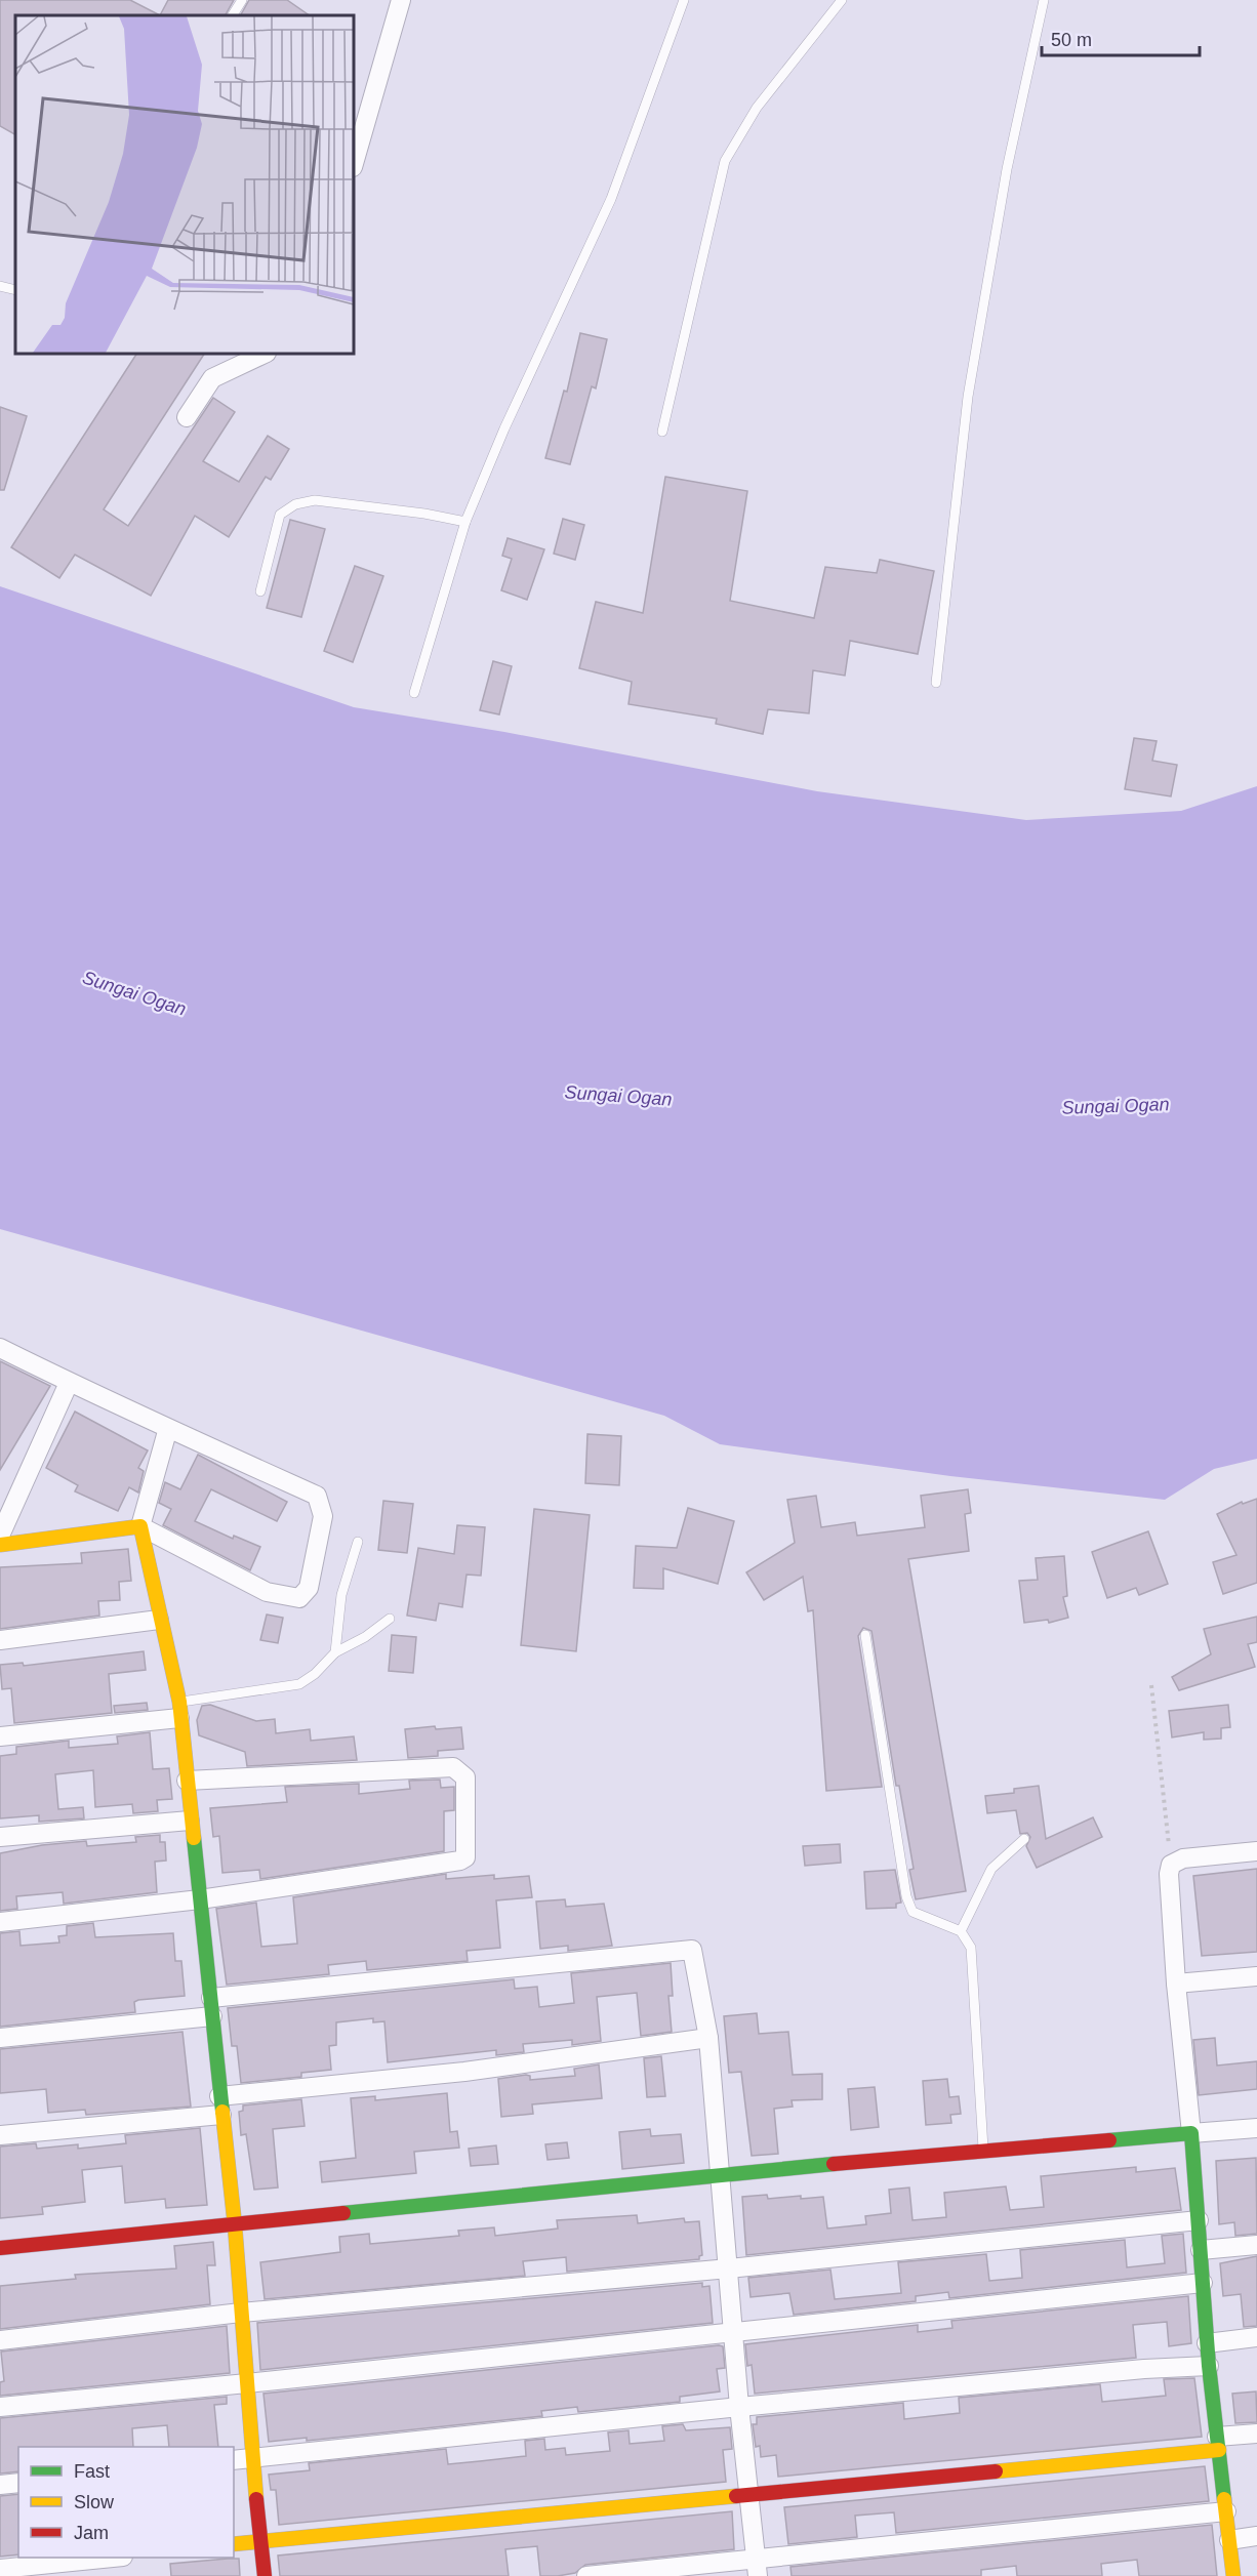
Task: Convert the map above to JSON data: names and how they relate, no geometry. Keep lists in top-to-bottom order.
{
  "water": ["Sungai Ogan"],
  "legend": ["Fast", "Slow", "Jam"],
  "scale_bar": "50 m"
}
